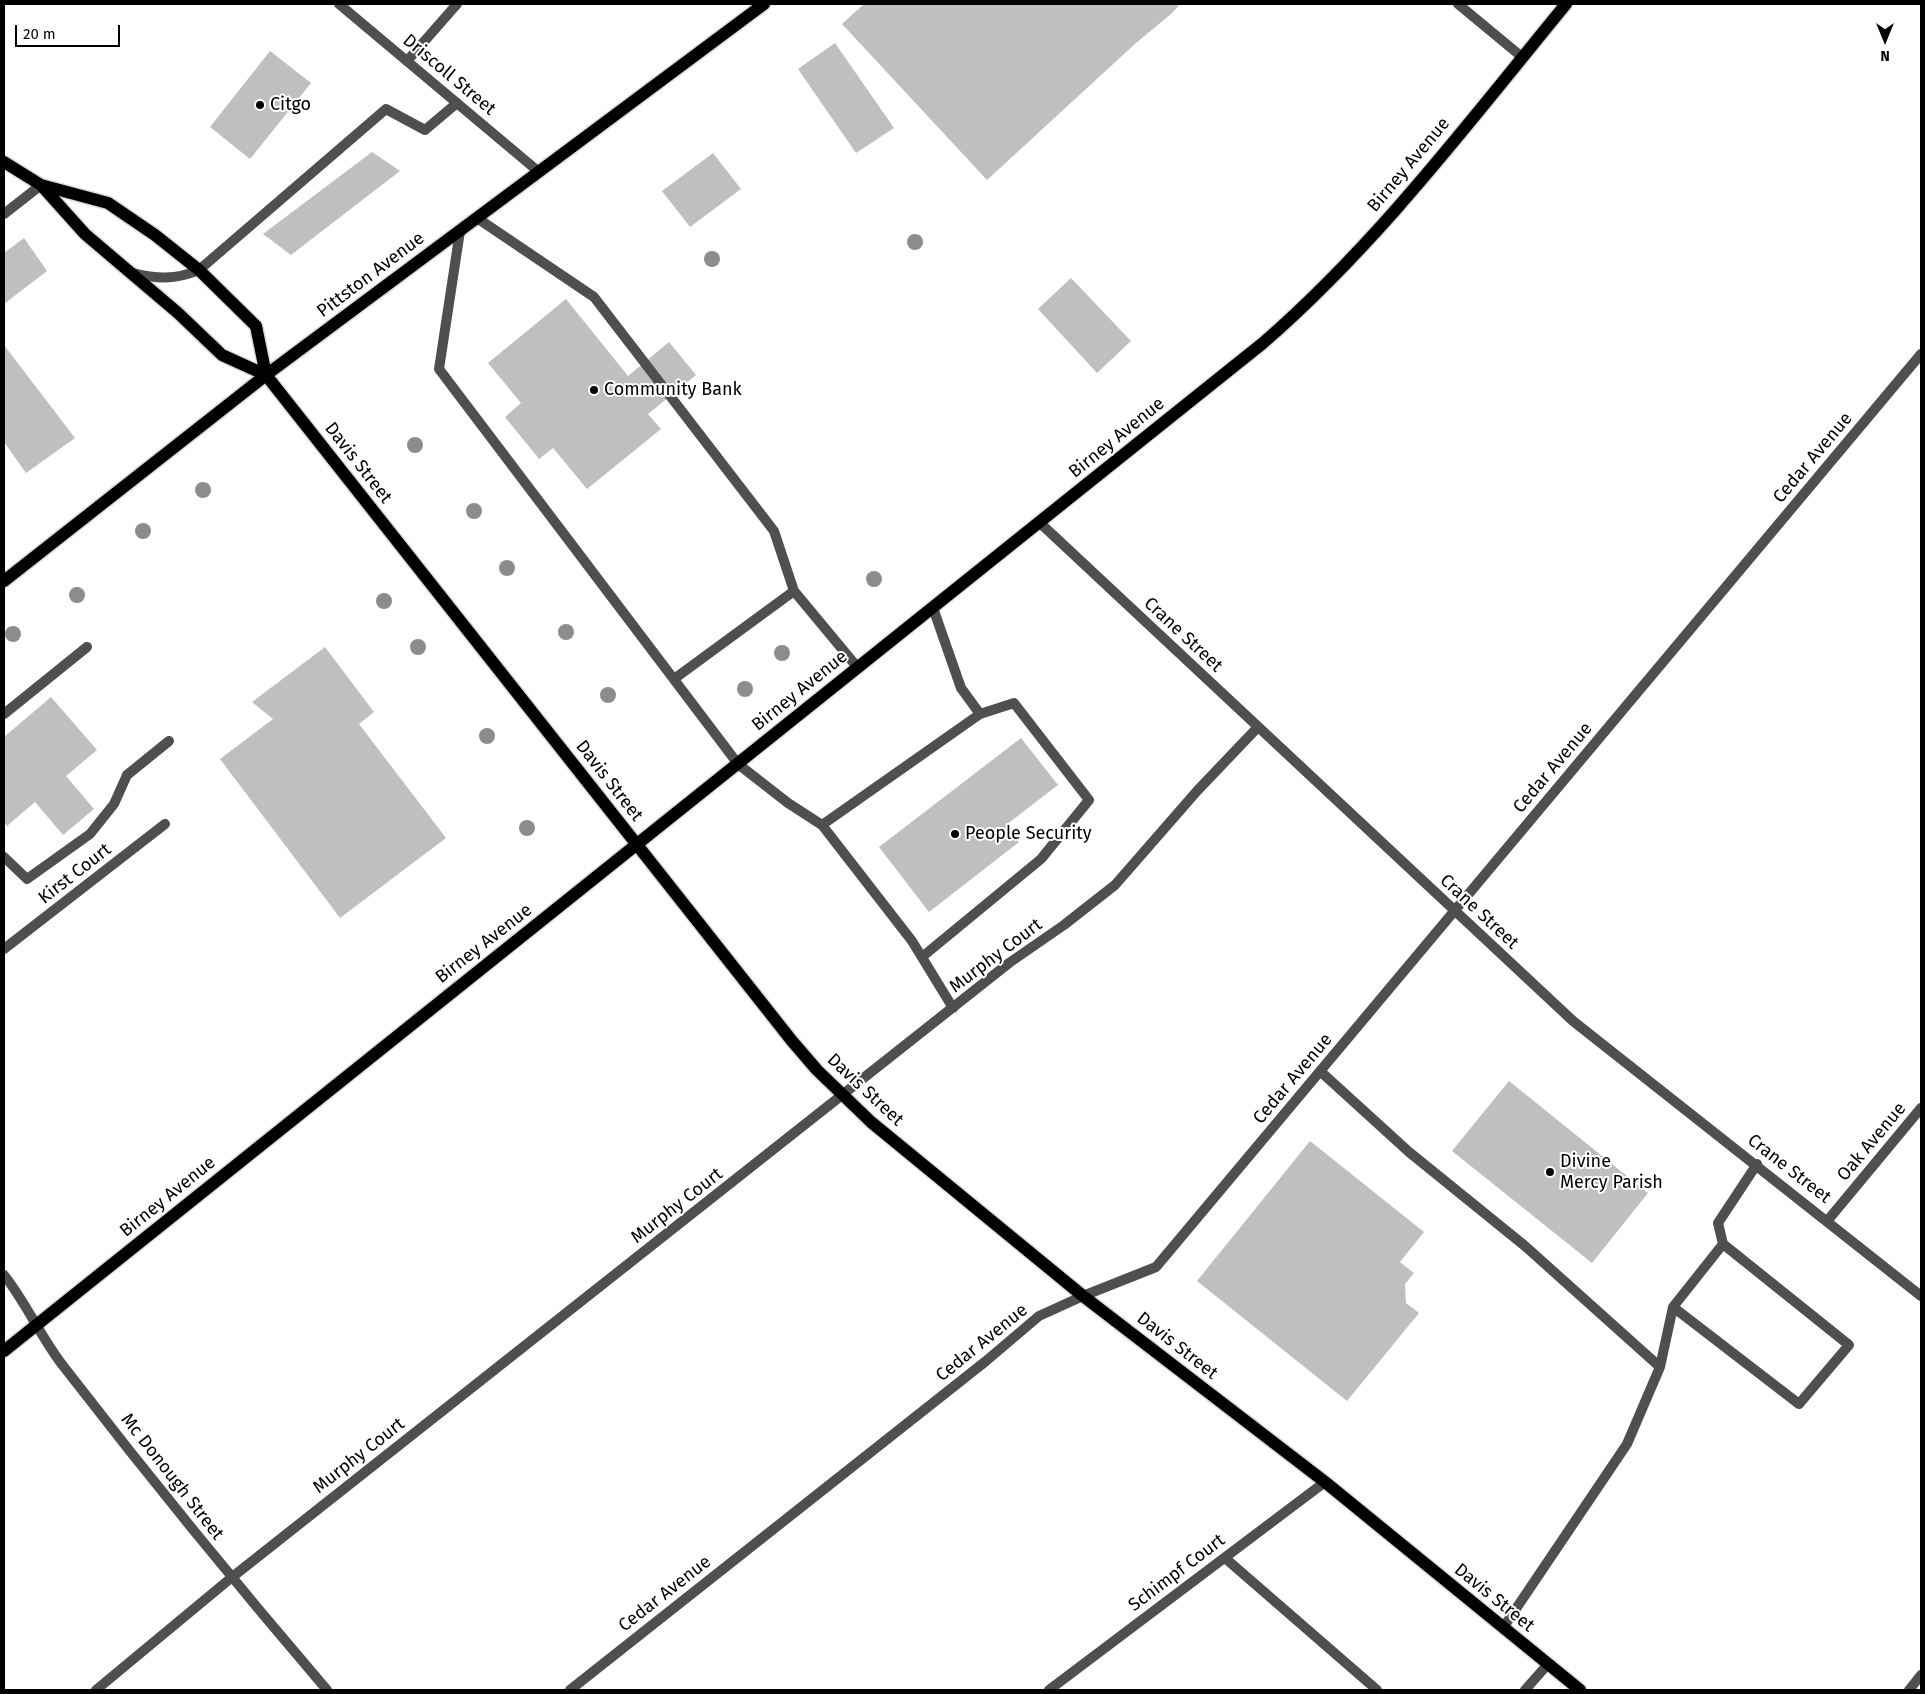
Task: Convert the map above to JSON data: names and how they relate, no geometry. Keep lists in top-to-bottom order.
{
  "streets": {
    "main road": ["Birney Avenue", "Pittston Avenue", "Davis Street"],
    "street": [
      "Driscoll Street",
      "Cedar Avenue",
      "Crane Street",
      "Kirst Court",
      "Murphy Court",
      "Oak Avenue",
      "Mc Donough Street",
      "Schimpf Court"
    ]
  },
  "crossings": [
    ["Driscoll Street", "Pittston Avenue"],
    ["Birney Avenue", "Davis Street"],
    ["Birney Avenue", "Crane Street"],
    ["Birney Avenue", "Mc Donough Street"],
    ["Pittston Avenue", "Davis Street"],
    ["Cedar Avenue", "Davis Street"],
    ["Cedar Avenue", "Crane Street"],
    ["Davis Street", "Murphy Court"],
    ["Davis Street", "Schimpf Court"],
    ["Crane Street", "Murphy Court"],
    ["Crane Street", "Oak Avenue"],
    ["Murphy Court", "Mc Donough Street"]
  ],
  "places": [
    "Citgo",
    "Community Bank",
    "People Security",
    "Divine Mercy Parish"
  ],
  "scale_bar": "20 m",
  "north": "bottom"
}
